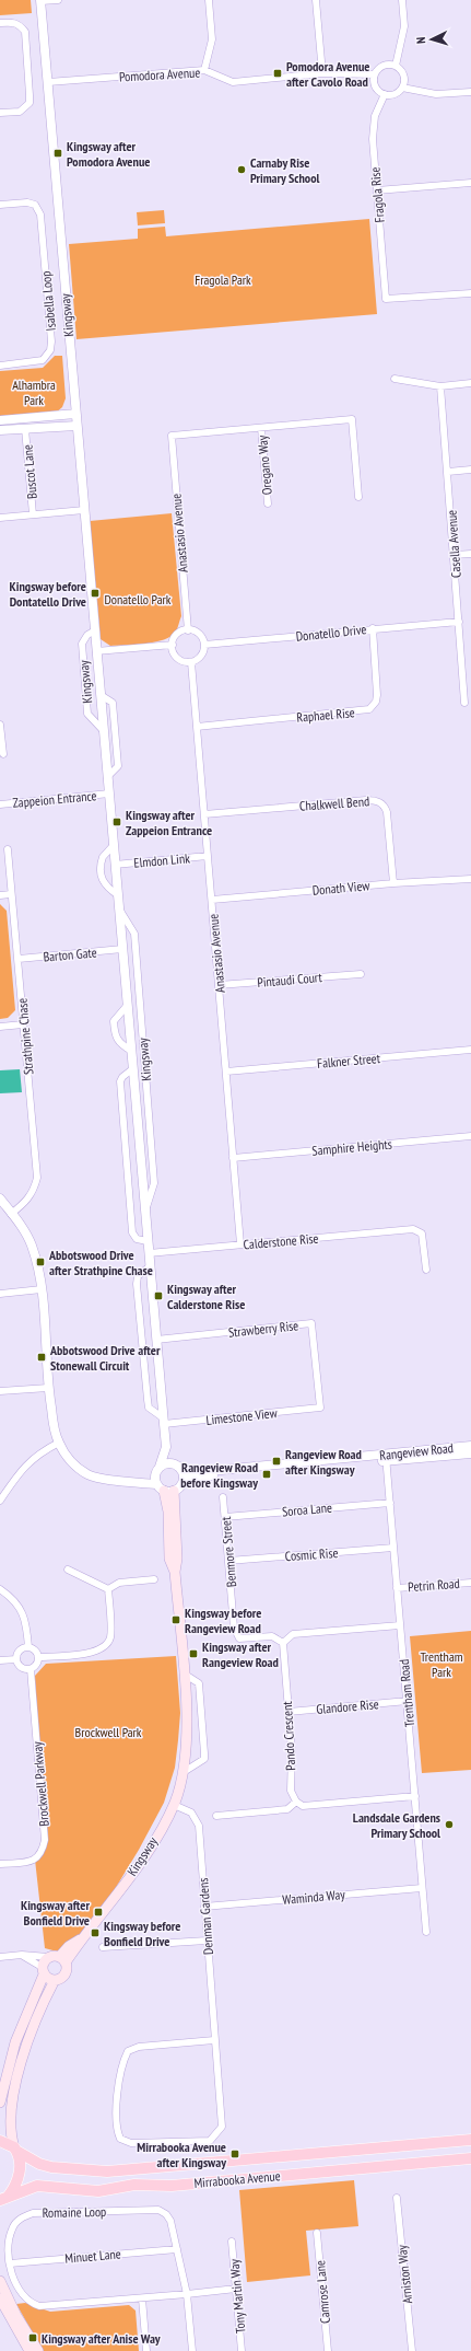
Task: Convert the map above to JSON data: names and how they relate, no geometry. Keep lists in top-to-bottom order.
{
  "streets": {
    "main road": ["Kingsway", "Mirrabooka Avenue"],
    "street": [
      "Pomodora Avenue",
      "Fragola Rise",
      "Isabella Loop",
      "Oregano Way",
      "Buscot Lane",
      "Anastasio Avenue",
      "Casella Avenue",
      "Donatello Drive",
      "Raphael Rise",
      "Zappeion Entrance",
      "Chalkwell Bend",
      "Elmdon Link",
      "Donath View",
      "Barton Gate",
      "Pintaudi Court",
      "Strathpine Chase",
      "Falkner Street",
      "Samphire Heights",
      "Calderstone Rise",
      "Strawberry Rise",
      "Limestone View",
      "Rangeview Road",
      "Soroa Lane",
      "Benmore Street",
      "Cosmic Rise",
      "Petrin Road",
      "Trentham Road",
      "Glandore Rise",
      "Pando Crescent",
      "Brockwell Parkway",
      "Waminda Way",
      "Denman Gardens",
      "Romaine Loop",
      "Minuet Lane",
      "Arniston Way",
      "Camrose Lane",
      "Tony Martin Way"
    ]
  },
  "crossings": [
    ["Pomodora Avenue", "Fragola Rise"],
    ["Pomodora Avenue", "Kingsway"],
    ["Kingsway", "Zappeion Entrance"],
    ["Kingsway", "Elmdon Link"],
    ["Kingsway", "Barton Gate"],
    ["Kingsway", "Calderstone Rise"],
    ["Kingsway", "Strawberry Rise"],
    ["Kingsway", "Limestone View"],
    ["Kingsway", "Rangeview Road"],
    ["Kingsway", "Denman Gardens"],
    ["Oregano Way", "Anastasio Avenue"],
    ["Anastasio Avenue", "Donatello Drive"],
    ["Anastasio Avenue", "Raphael Rise"],
    ["Anastasio Avenue", "Chalkwell Bend"],
    ["Anastasio Avenue", "Elmdon Link"],
    ["Anastasio Avenue", "Donath View"],
    ["Anastasio Avenue", "Pintaudi Court"],
    ["Anastasio Avenue", "Falkner Street"],
    ["Anastasio Avenue", "Samphire Heights"],
    ["Anastasio Avenue", "Calderstone Rise"],
    ["Casella Avenue", "Donatello Drive"],
    ["Donatello Drive", "Raphael Rise"],
    ["Chalkwell Bend", "Donath View"],
    ["Barton Gate", "Strathpine Chase"],
    ["Strawberry Rise", "Limestone View"],
    ["Rangeview Road", "Trentham Road"],
    ["Soroa Lane", "Benmore Street"],
    ["Soroa Lane", "Trentham Road"],
    ["Benmore Street", "Cosmic Rise"],
    ["Benmore Street", "Pando Crescent"],
    ["Cosmic Rise", "Trentham Road"],
    ["Petrin Road", "Trentham Road"],
    ["Trentham Road", "Glandore Rise"],
    ["Trentham Road", "Waminda Way"],
    ["Glandore Rise", "Pando Crescent"],
    ["Waminda Way", "Denman Gardens"],
    ["Romaine Loop", "Minuet Lane"],
    ["Romaine Loop", "Tony Martin Way"]
  ],
  "parks": [
    "Fragola Park",
    "Alhambra Park",
    "Donatello Park",
    "Trentham Park",
    "Brockwell Park"
  ],
  "places": {
    "transit": [
      "Pomodora Avenue after Cavolo Road",
      "Kingsway after Pomodora Avenue",
      "Kingsway before Dontatello Drive",
      "Kingsway after Zappeion Entrance",
      "Abbotswood Drive after Strathpine Chase",
      "Kingsway after Calderstone Rise",
      "Abbotswood Drive after Stonewall Circuit",
      "Rangeview Road after Kingsway",
      "Rangeview Road before Kingsway",
      "Kingsway before Rangeview Road",
      "Kingsway after Rangeview Road",
      "Kingsway after Bonfield Drive",
      "Kingsway before Bonfield Drive",
      "Mirrabooka Avenue after Kingsway",
      "Kingsway after Anise Way"
    ],
    "other": ["Carnaby Rise Primary School", "Landsdale Gardens Primary School"]
  },
  "north": "left"
}
